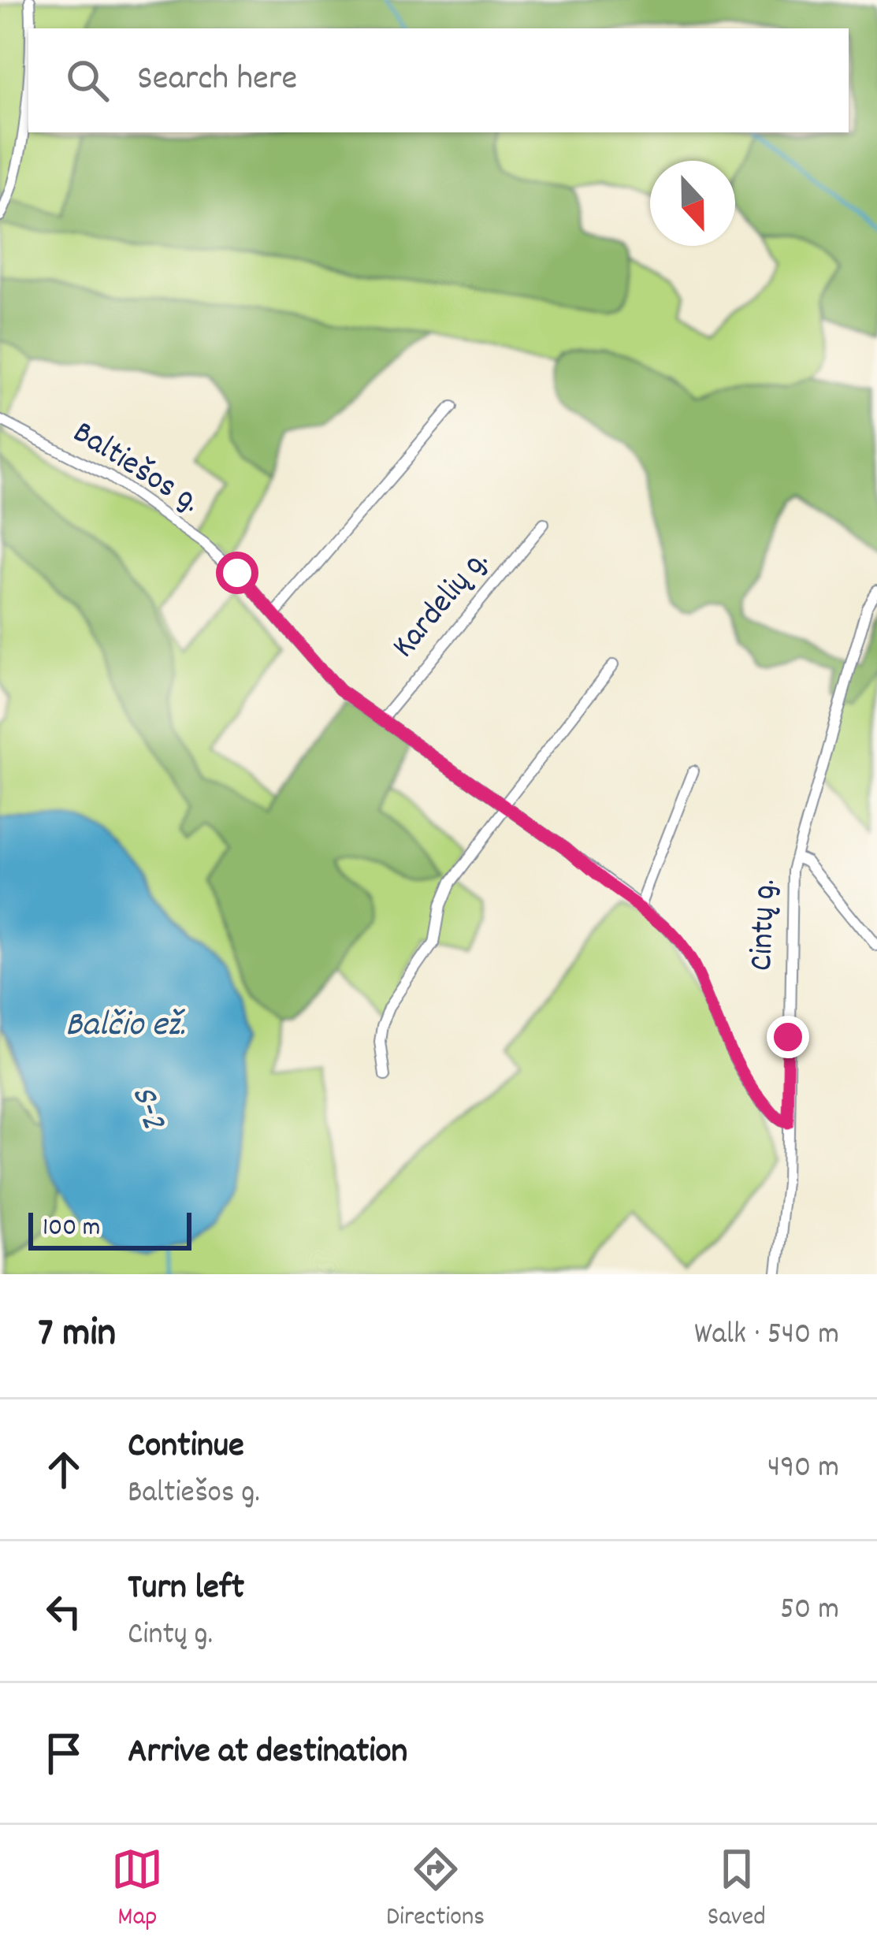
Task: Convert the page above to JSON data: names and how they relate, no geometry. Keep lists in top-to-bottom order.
{
  "streets": {
    "street": ["Baltiešos g.", "Kardelių g.", "Cintų g."]
  },
  "crossings": [
    ["Baltiešos g.", "Kardelių g."],
    ["Baltiešos g.", "Cintų g."]
  ],
  "water": ["Balčio ež.", "S-2"],
  "scale_bar": "100 m",
  "north": "bottom",
  "page": {
    "search": "Search here",
    "scale": "100 m",
    "heading": ["7 min", "Walk · 540 m"],
    "list": [
      ["Continue", "Baltiešos g.", "490 m"],
      ["Turn left", "Cintų g.", "50 m"],
      "Arrive at destination"
    ],
    "nav": ["Map", "Directions", "Saved"]
  }
}
